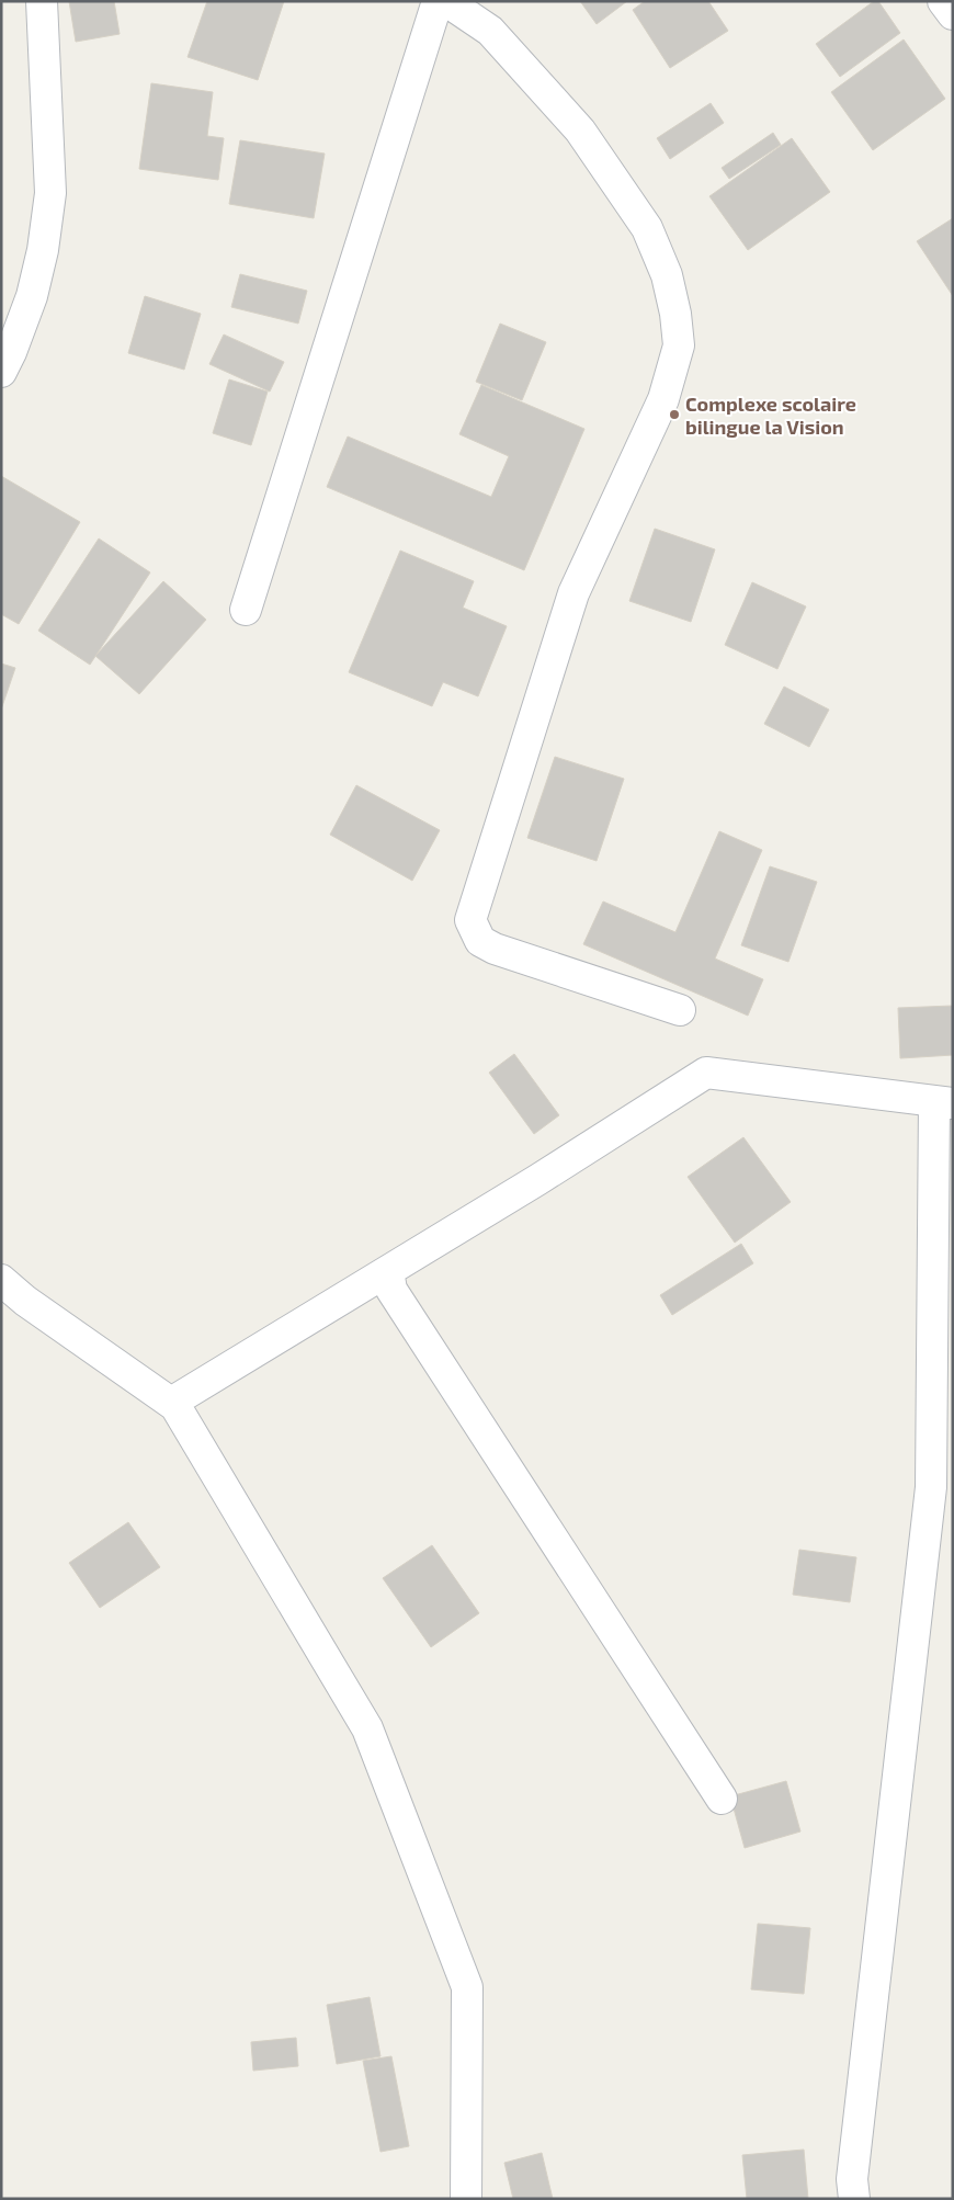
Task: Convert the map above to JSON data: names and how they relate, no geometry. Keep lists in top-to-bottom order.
{
  "places": ["Complexe scolaire bilingue la Vision"]
}
